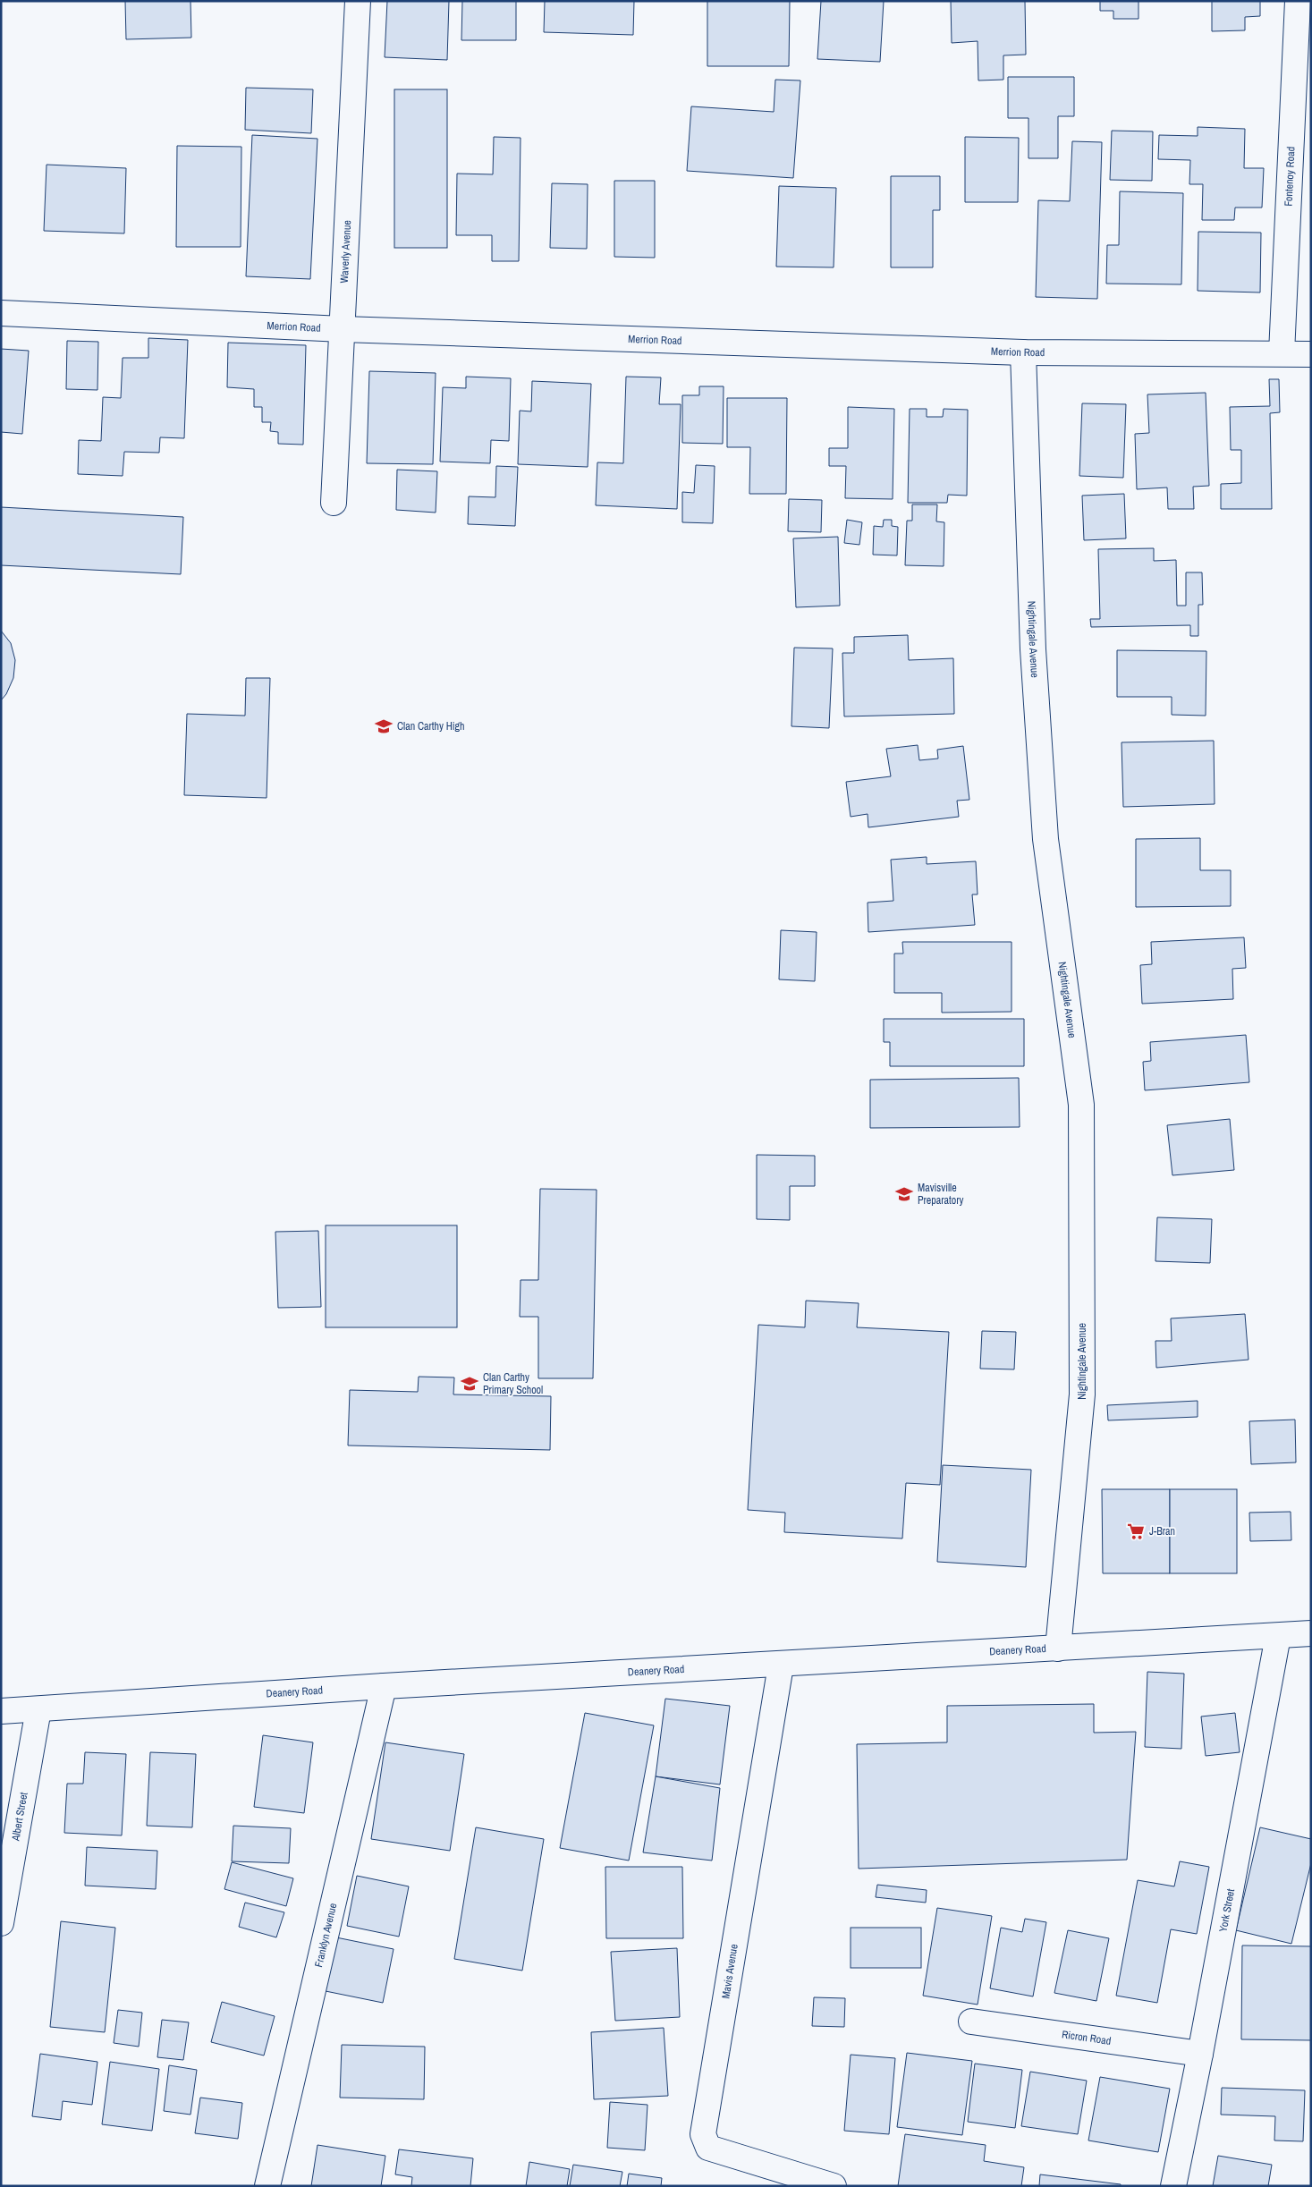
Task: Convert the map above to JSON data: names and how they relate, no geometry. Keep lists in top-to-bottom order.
{
  "streets": {
    "street": [
      "Fontenoy Road",
      "Waverly Avenue",
      "Merrion Road",
      "Nightingale Avenue",
      "Deanery Road",
      "Albert Street",
      "York Street",
      "Franklyn Avenue",
      "Mavis Avenue",
      "Ricron Road"
    ]
  },
  "crossings": [
    ["Fontenoy Road", "Merrion Road"],
    ["Waverly Avenue", "Merrion Road"],
    ["Merrion Road", "Nightingale Avenue"],
    ["Nightingale Avenue", "Deanery Road"],
    ["Deanery Road", "Albert Street"],
    ["Deanery Road", "York Street"],
    ["Deanery Road", "Franklyn Avenue"],
    ["Deanery Road", "Mavis Avenue"],
    ["York Street", "Ricron Road"]
  ],
  "places": {
    "school or university": ["Clan Carthy High", "Mavisville Preparatory", "Clan Carthy Primary School"],
    "supermarket": ["J-Bran"]
  }
}
